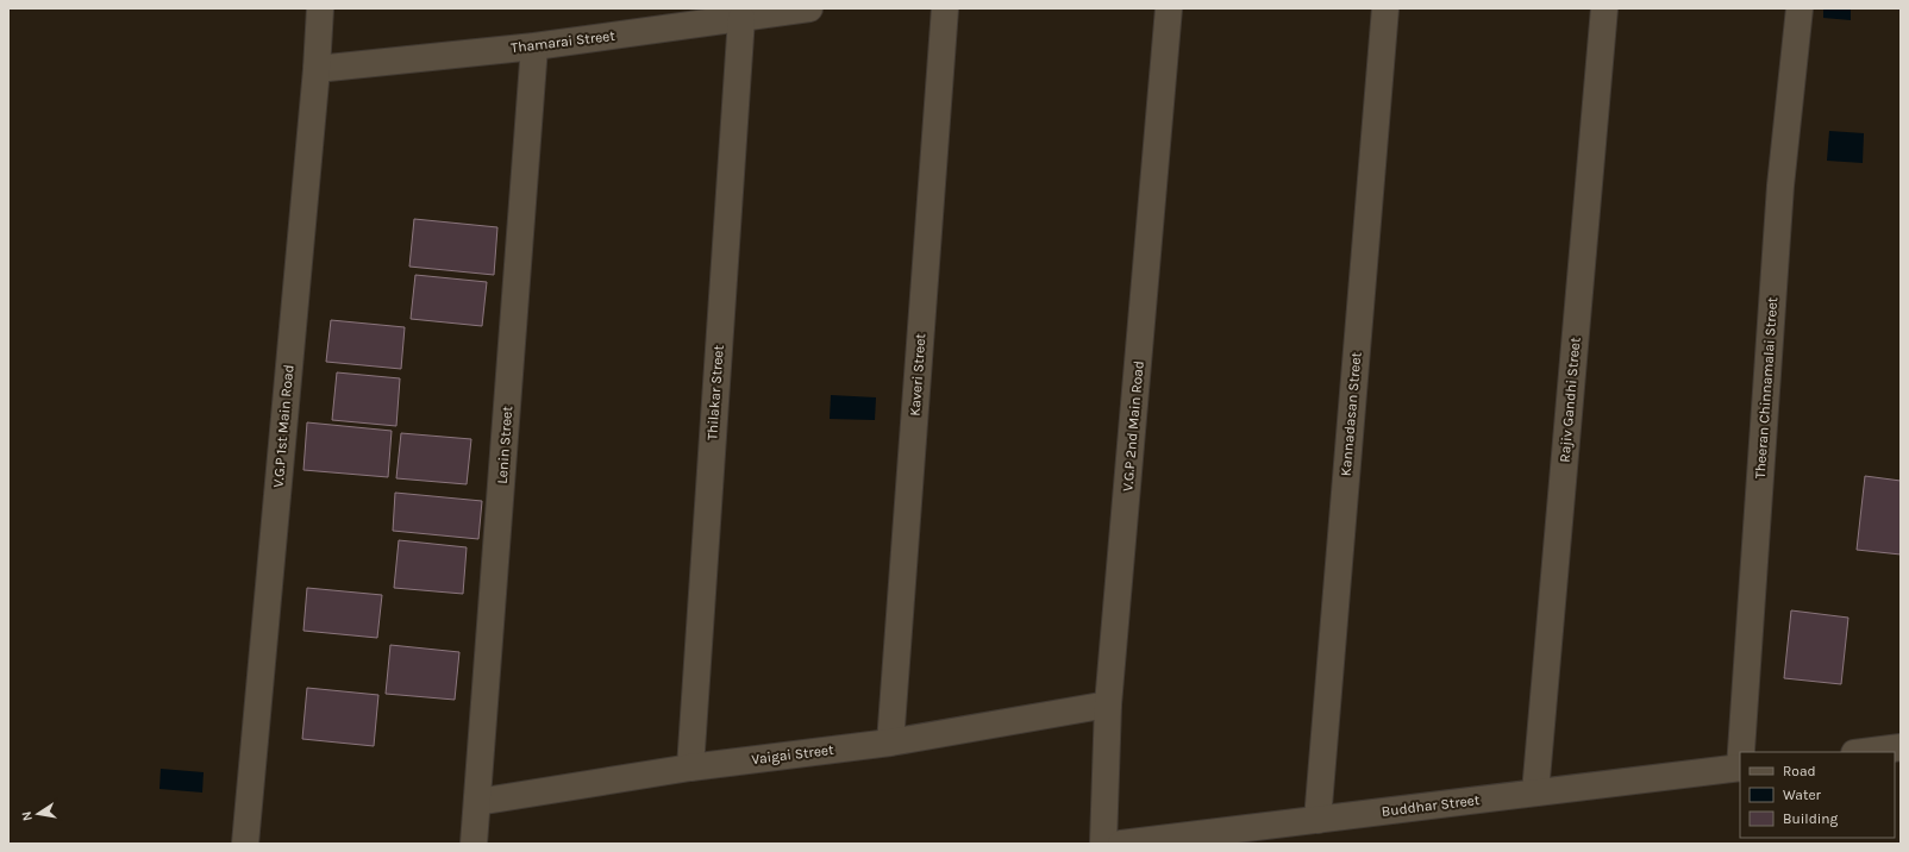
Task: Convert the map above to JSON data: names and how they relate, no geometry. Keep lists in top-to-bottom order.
{
  "streets": {
    "street": [
      "Thamarai Street",
      "Kaveri Street",
      "Theeran Chinnamalai Street",
      "Thilakar Street",
      "Rajiv Gandhi Street",
      "Kannadasan Street",
      "V.G.P 1st Main Road",
      "V.G.P 2nd Main Road",
      "Lenin Street",
      "Vaigai Street",
      "Buddhar Street"
    ]
  },
  "crossings": [
    ["Thamarai Street", "Thilakar Street"],
    ["Thamarai Street", "V.G.P 1st Main Road"],
    ["Thamarai Street", "Lenin Street"],
    ["Kaveri Street", "Vaigai Street"],
    ["Thilakar Street", "Vaigai Street"],
    ["Rajiv Gandhi Street", "Buddhar Street"],
    ["Kannadasan Street", "Buddhar Street"],
    ["V.G.P 2nd Main Road", "Vaigai Street"],
    ["Lenin Street", "Vaigai Street"]
  ],
  "legend": ["Road", "Water", "Building"],
  "north": "left"
}
